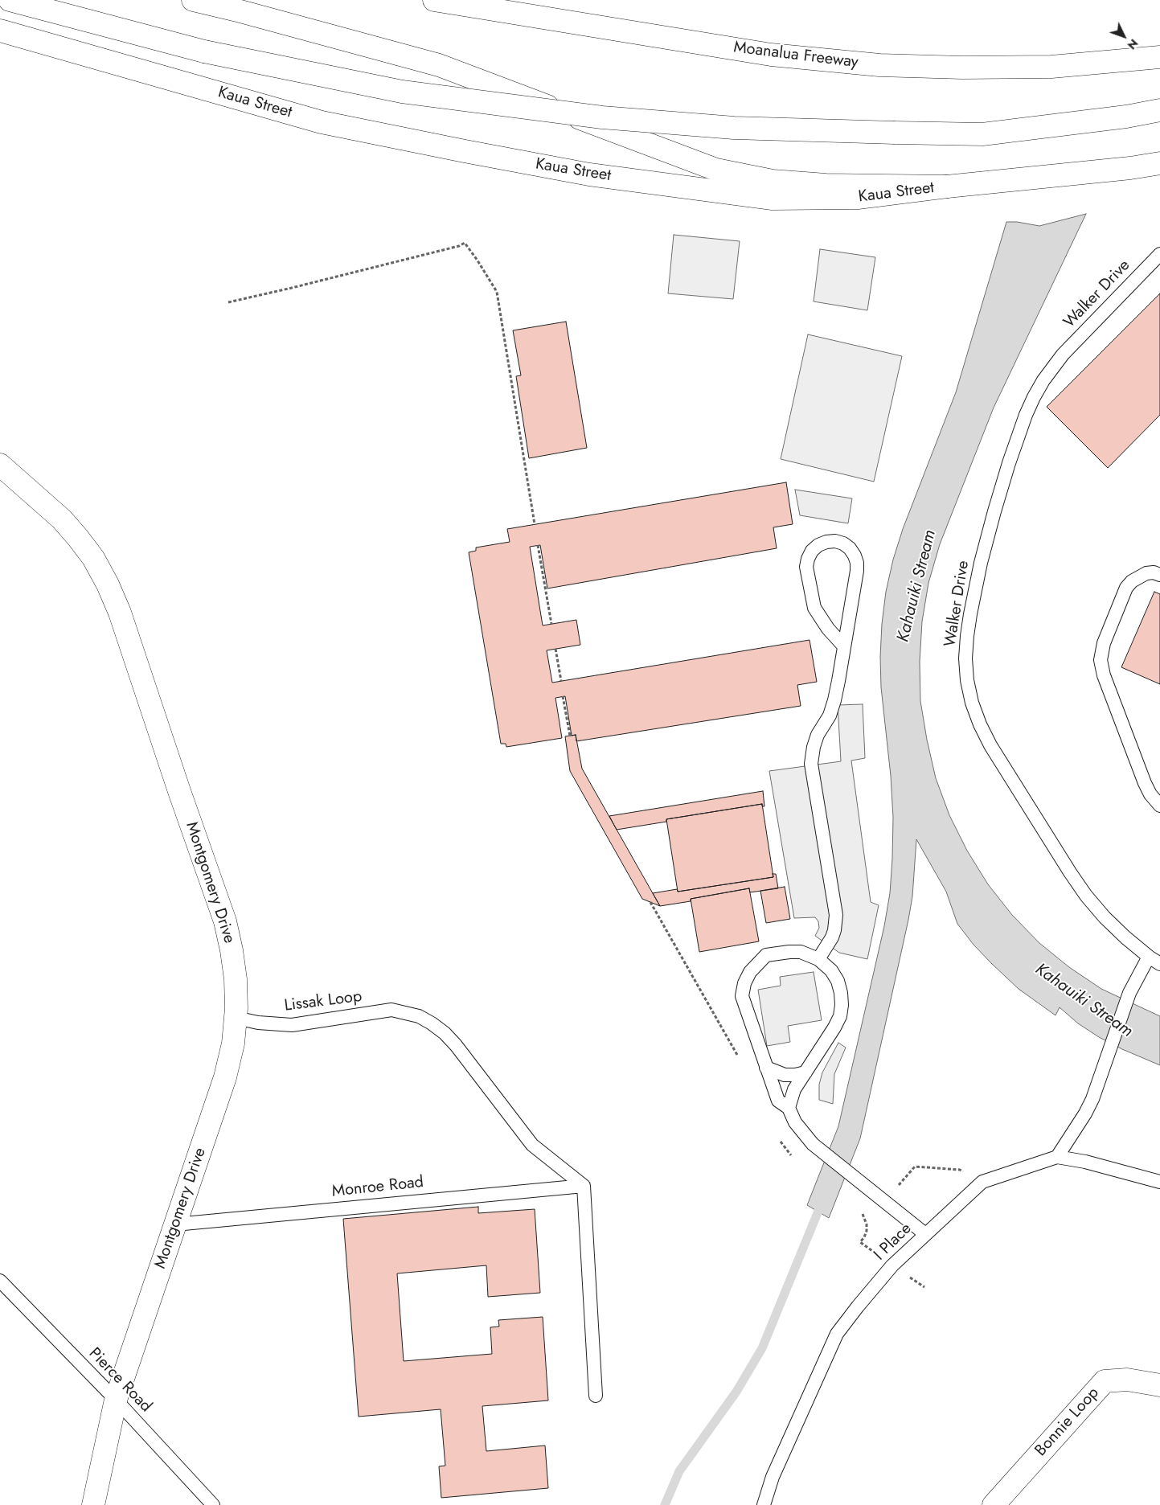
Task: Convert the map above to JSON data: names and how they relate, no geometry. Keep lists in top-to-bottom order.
{
  "streets": {
    "main road": [
      "Moanalua Freeway",
      "Kaua Street",
      "Montgomery Drive",
      "Bonnie Loop"
    ],
    "lane": [
      "Walker Drive",
      "Lissak Loop",
      "Monroe Road",
      "I Place",
      "Pierce Road"
    ]
  },
  "crossings": [
    ["Walker Drive", "I Place"],
    ["Montgomery Drive", "Lissak Loop"],
    ["Montgomery Drive", "Monroe Road"],
    ["Montgomery Drive", "Pierce Road"],
    ["Lissak Loop", "Monroe Road"]
  ],
  "water": ["Kahauiki Stream"],
  "north": "bottom right"
}
